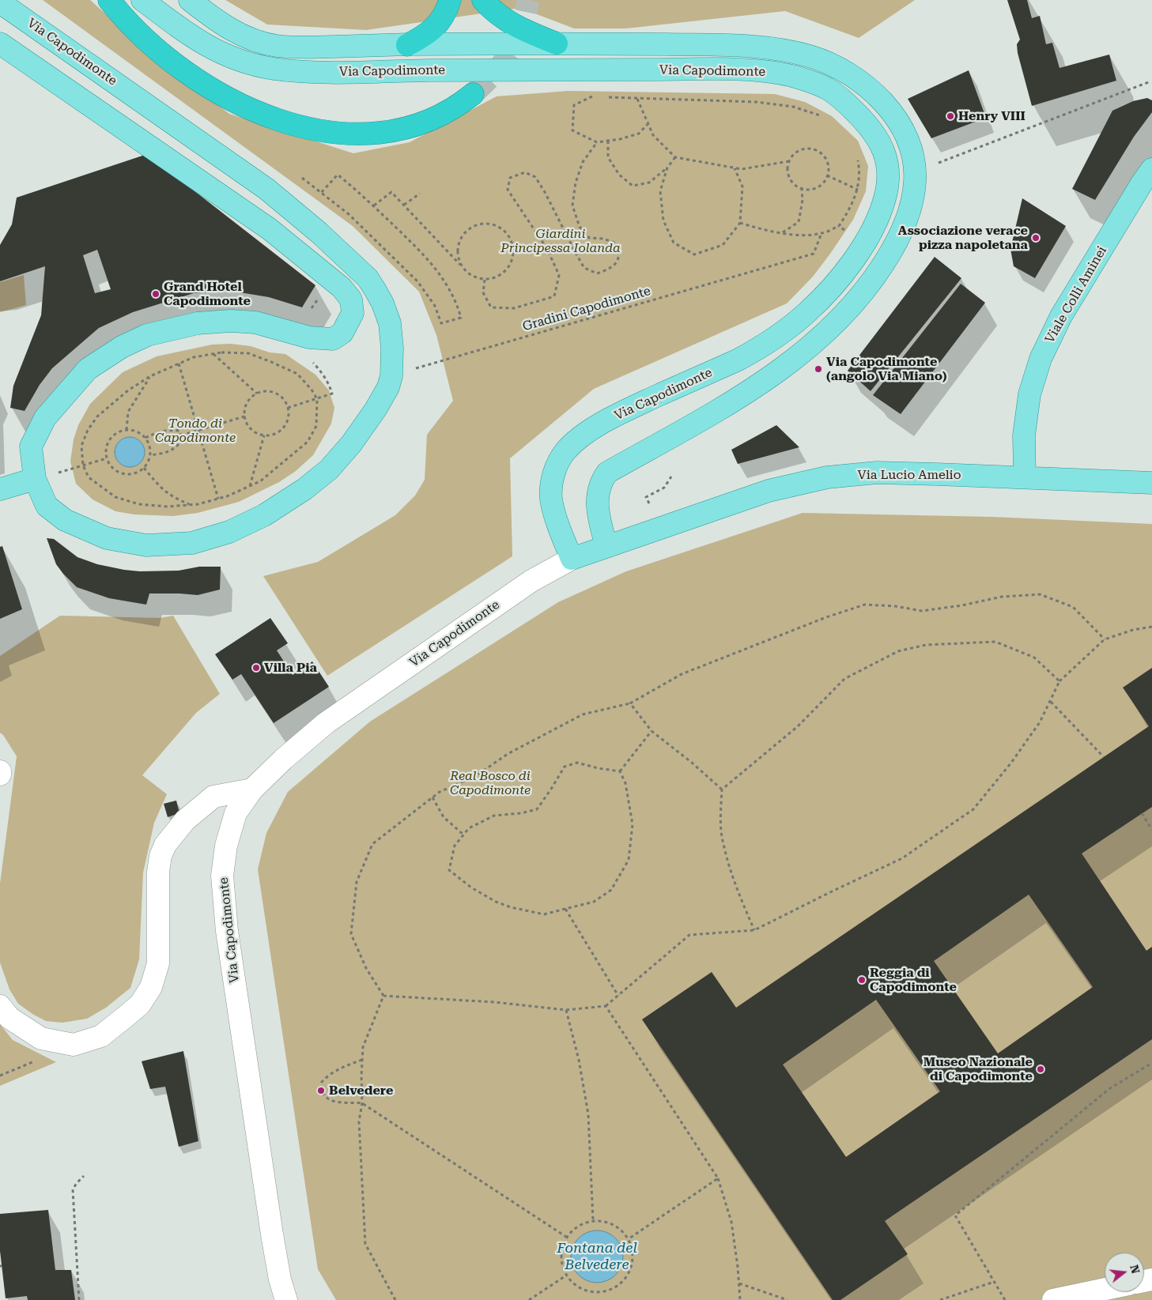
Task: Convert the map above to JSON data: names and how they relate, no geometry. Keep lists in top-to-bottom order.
{
  "streets": {
    "main road": ["Via Capodimonte", "Viale Colli Aminei", "Via Lucio Amelio"],
    "path": ["Gradini Capodimonte"]
  },
  "crossings": [
    ["Via Capodimonte", "Via Lucio Amelio"],
    ["Viale Colli Aminei", "Via Lucio Amelio"]
  ],
  "water": ["Fontana del Belvedere"],
  "parks": ["Giardini Principessa Iolanda", "Tondo di Capodimonte", "Real Bosco di Capodimonte"],
  "places": [
    "Henry VIII",
    "Associazione verace pizza napoletana",
    "Grand Hotel Capodimonte",
    "Via Capodimonte (angolo Via Miano)",
    "Villa Pia",
    "Reggia di Capodimonte",
    "Museo Nazionale di Capodimonte",
    "Belvedere"
  ],
  "north": "right"
}
